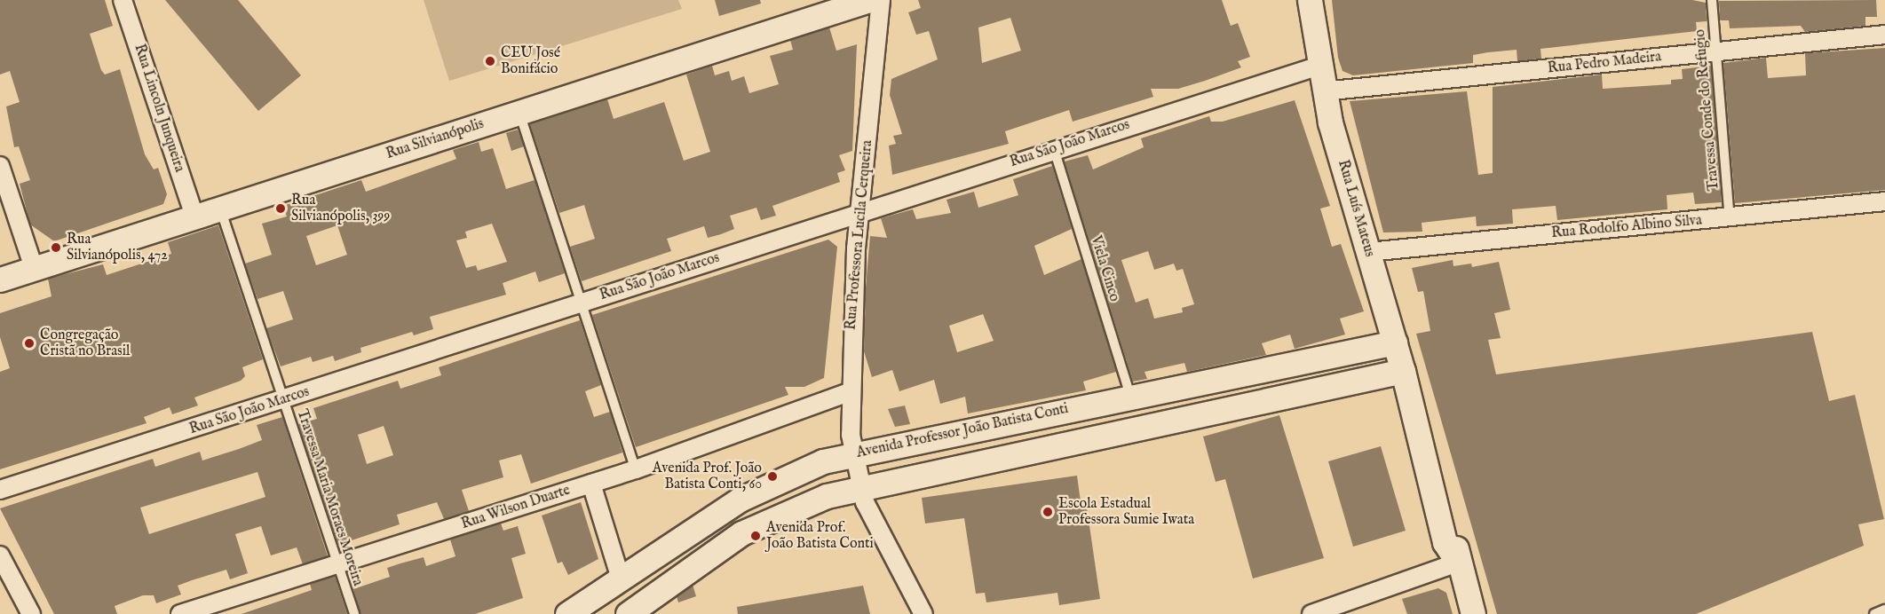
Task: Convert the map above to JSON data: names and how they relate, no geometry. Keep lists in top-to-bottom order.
{
  "streets": {
    "main road": ["Rua Silvianópolis", "Rua Luís Mateus", "Avenida Professor João Batista Conti"],
    "street": [
      "Rua Pedro Madeira",
      "Rua Lincoln Junqueira",
      "Rua São João Marcos",
      "Rua Rodolfo Albino Silva",
      "Rua Professora Lucila Cerqueira",
      "Rua Wilson Duarte"
    ],
    "lane": ["Travessa Conde do Refugio", "Viela Cinco", "Travessa Maria Moraes Moreira"]
  },
  "crossings": [
    ["Rua Pedro Madeira", "Travessa Conde do Refugio"],
    ["Rua Pedro Madeira", "Rua Luís Mateus"],
    ["Rua Lincoln Junqueira", "Rua Silvianópolis"],
    ["Travessa Conde do Refugio", "Rua Rodolfo Albino Silva"],
    ["Rua Silvianópolis", "Travessa Maria Moraes Moreira"],
    ["Rua São João Marcos", "Rua Luís Mateus"],
    ["Rua São João Marcos", "Rua Professora Lucila Cerqueira"],
    ["Rua São João Marcos", "Viela Cinco"],
    ["Rua São João Marcos", "Travessa Maria Moraes Moreira"],
    ["Rua Luís Mateus", "Rua Rodolfo Albino Silva"],
    ["Rua Luís Mateus", "Avenida Professor João Batista Conti"],
    ["Rua Professora Lucila Cerqueira", "Avenida Professor João Batista Conti"],
    ["Rua Professora Lucila Cerqueira", "Rua Wilson Duarte"],
    ["Viela Cinco", "Avenida Professor João Batista Conti"],
    ["Travessa Maria Moraes Moreira", "Rua Wilson Duarte"]
  ],
  "places": [
    "CEU José Bonifácio",
    "Rua Silvianópolis, 399",
    "Rua Silvianópolis, 472",
    "Congregação Cristã no Brasil",
    "Avenida Prof. João Batista Conti, 60",
    "Escola Estadual Professora Sumie Iwata",
    "Avenida Prof. João Batista Conti"
  ]
}
